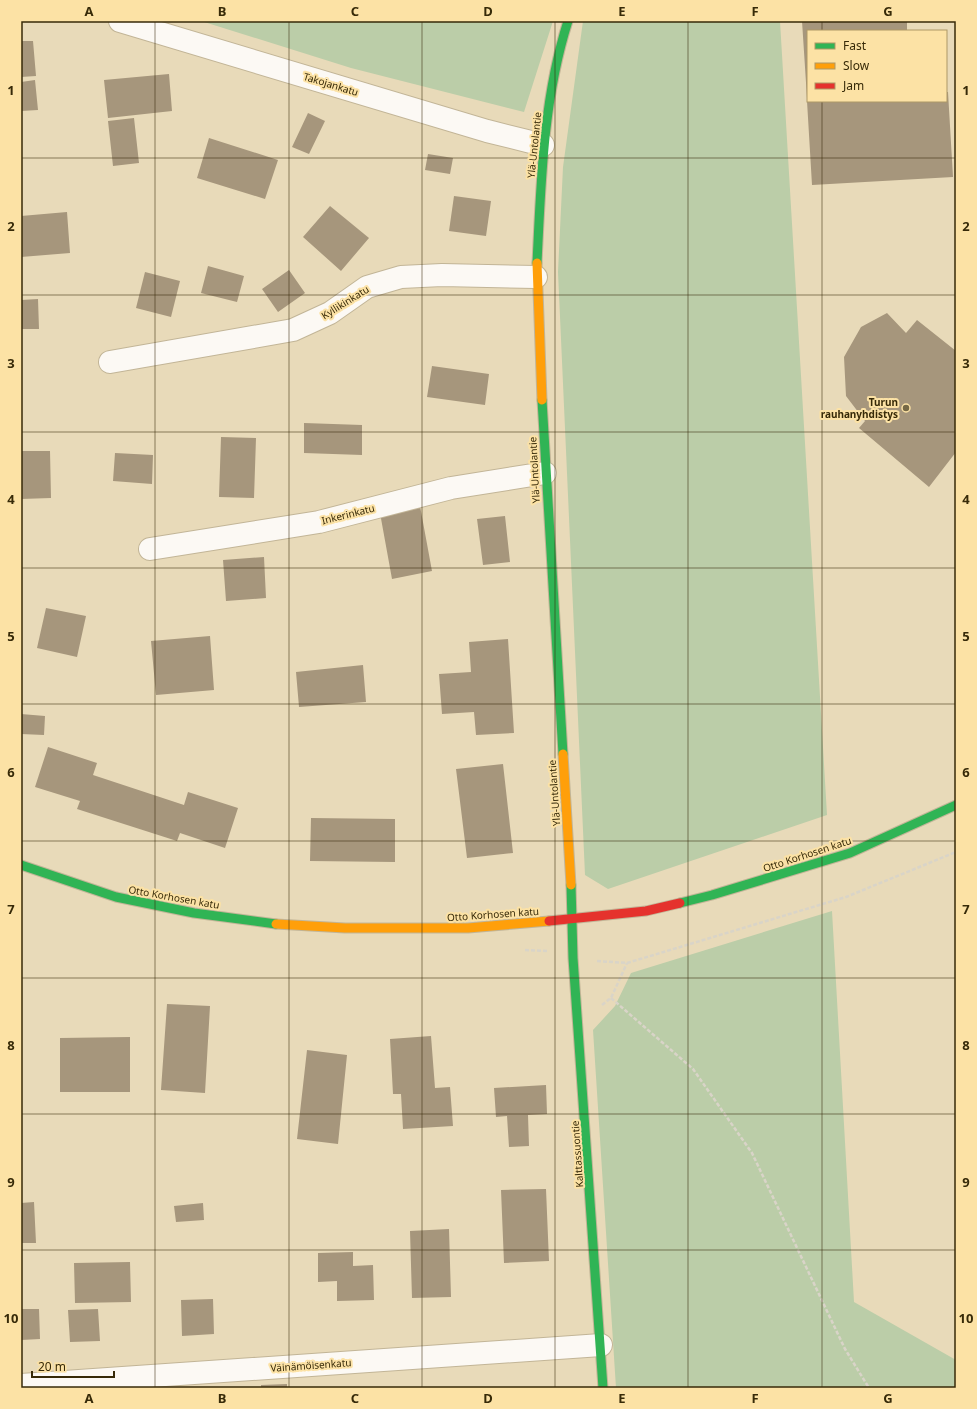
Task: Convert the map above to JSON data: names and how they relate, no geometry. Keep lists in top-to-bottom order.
{
  "streets": {
    "street": [
      "Takojankatu",
      "Ylä-Untolantie",
      "Kyllikinkatu",
      "Inkerinkatu",
      "Otto Korhosen katu",
      "Kalttassuontie",
      "Väinämöisenkatu"
    ]
  },
  "crossings": [
    ["Takojankatu", "Ylä-Untolantie"],
    ["Ylä-Untolantie", "Kyllikinkatu"],
    ["Ylä-Untolantie", "Inkerinkatu"],
    ["Ylä-Untolantie", "Otto Korhosen katu"],
    ["Ylä-Untolantie", "Kalttassuontie"],
    ["Otto Korhosen katu", "Kalttassuontie"],
    ["Kalttassuontie", "Väinämöisenkatu"]
  ],
  "places": ["Turun rauhanyhdistys"],
  "legend": ["Fast", "Slow", "Jam"],
  "scale_bar": "20 m",
  "grid": {
    "columns": [
      "A",
      "B",
      "C",
      "D",
      "E",
      "F",
      "G"
    ],
    "rows": [
      "1",
      "2",
      "3",
      "4",
      "5",
      "6",
      "7",
      "8",
      "9",
      "10"
    ]
  }
}
